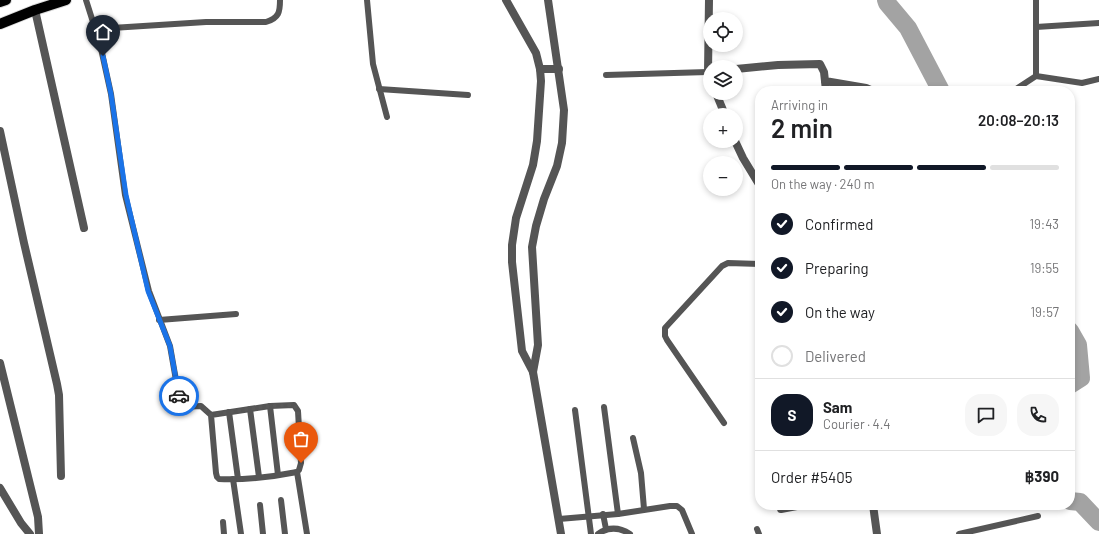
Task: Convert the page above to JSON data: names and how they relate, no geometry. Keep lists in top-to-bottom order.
{
  "page": {
    "map_buttons": ["+", "−"],
    "heading": ["2 min", "Arriving in", "20:08–20:13"],
    "panel": [
      "Sam",
      "Courier · 4.4",
      "Order #5405",
      "฿390"
    ],
    "bar": "On the way · 240 m",
    "list": [
      ["Confirmed", "19:43"],
      ["Preparing", "19:55"],
      ["On the way", "19:57"],
      "Delivered"
    ],
    "round": "S"
  }
}
